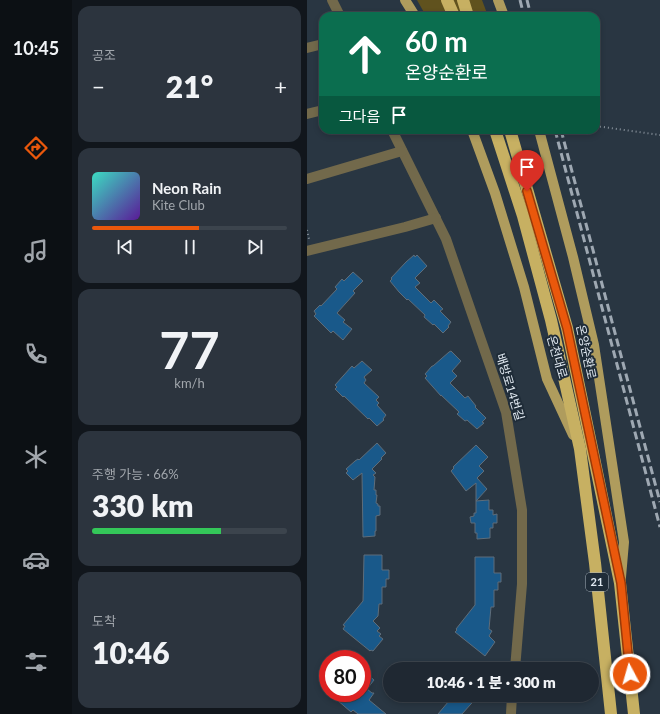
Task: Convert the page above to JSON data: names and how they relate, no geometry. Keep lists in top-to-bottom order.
{
  "streets": {
    "highway": ["온양순환로", "온천대로", "21"],
    "street": ["배방로14번길"]
  },
  "crossings": [
    ["온양순환로", "21"],
    ["온천대로", "21"]
  ],
  "page": {
    "tabs": "10:45",
    "tile": [
      "공조",
      ["77", "km/h"],
      ["주행 가능 · 66%", "330 km"],
      ["도착", "10:46"]
    ],
    "turn": ["60 m", "온양순환로"],
    "heat": ["−", "21°", "+"],
    "then": "그다음",
    "song": ["Neon Rain", "Kite Club"],
    "limit": "80",
    "trip": "10:46 · 1 분 · 300 m"
  }
}
